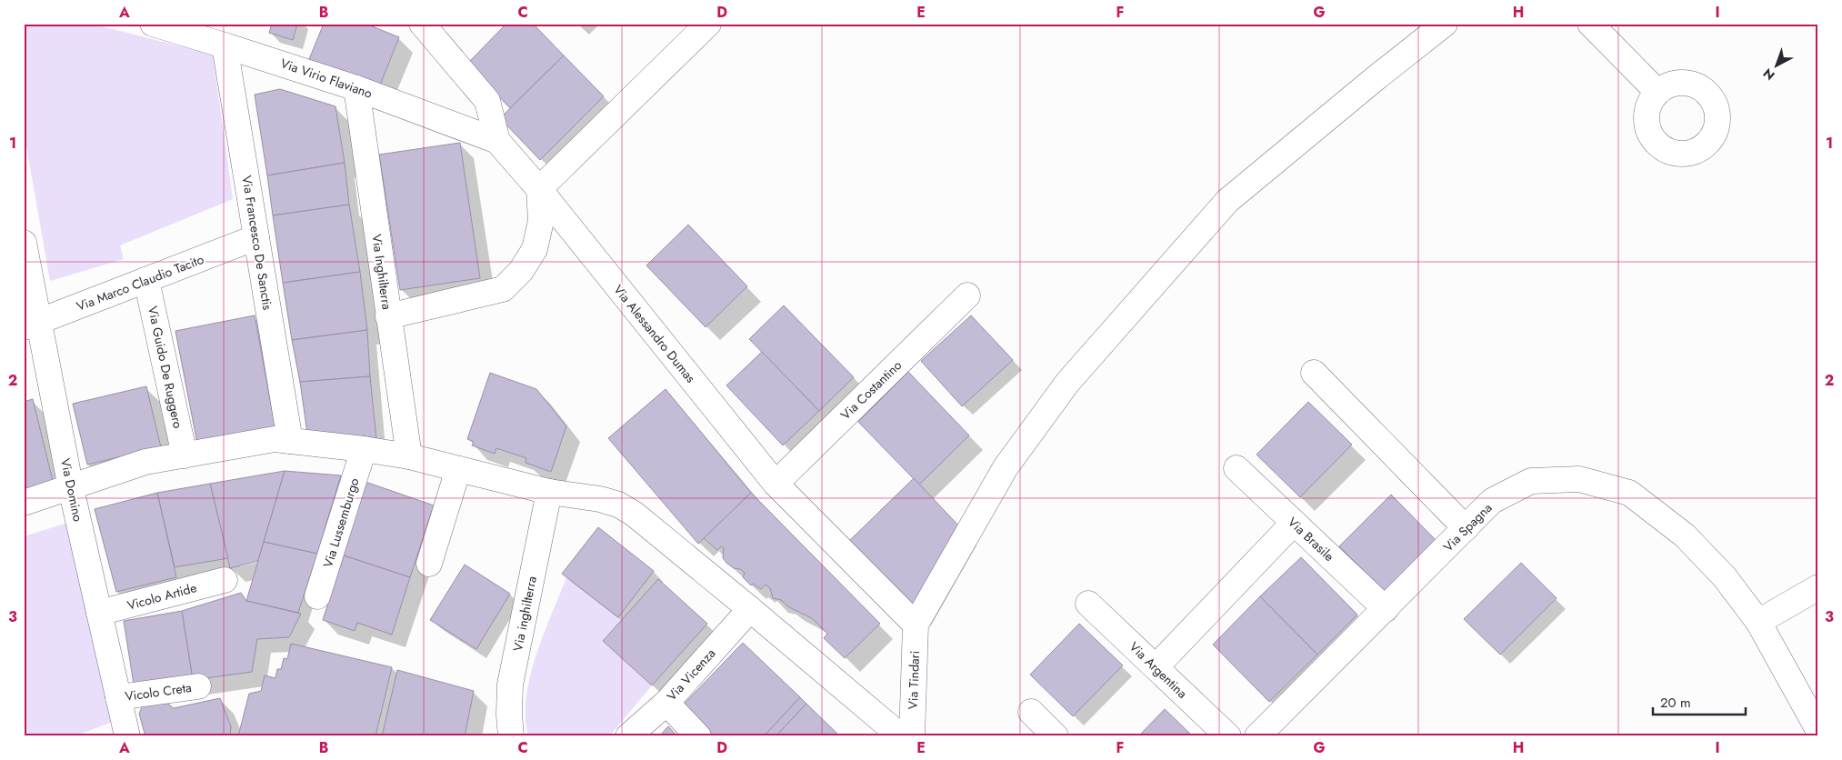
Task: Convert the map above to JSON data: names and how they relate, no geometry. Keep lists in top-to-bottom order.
{
  "streets": {
    "street": [
      "Via Virio Flaviano",
      "Via Francesco De Sanctis",
      "Via Inghilterra",
      "Via Marco Claudio Tacito",
      "Via Alessandro Dumas",
      "Via Guido De Ruggero",
      "Via Costantino",
      "Via Domino",
      "Via Lussemburgo",
      "Via Spagna",
      "Via Brasile",
      "Vicolo Artide",
      "Via inghilterra",
      "Via Argentina",
      "Via Vicenza",
      "Via Tindari",
      "Vicolo Creta"
    ]
  },
  "crossings": [
    ["Via Virio Flaviano", "Via Francesco De Sanctis"],
    ["Via Virio Flaviano", "Via Inghilterra"],
    ["Via Virio Flaviano", "Via Alessandro Dumas"],
    ["Via Francesco De Sanctis", "Via Marco Claudio Tacito"],
    ["Via Marco Claudio Tacito", "Via Guido De Ruggero"],
    ["Via Marco Claudio Tacito", "Via Domino"],
    ["Via Alessandro Dumas", "Via Costantino"],
    ["Via Alessandro Dumas", "Via Tindari"],
    ["Via Domino", "Vicolo Artide"],
    ["Via Domino", "Vicolo Creta"],
    ["Via Spagna", "Via Brasile"]
  ],
  "scale_bar": "20 m",
  "north": "bottom left",
  "grid": {
    "columns": [
      "A",
      "B",
      "C",
      "D",
      "E",
      "F",
      "G",
      "H",
      "I"
    ],
    "rows": ["1", "2", "3"]
  }
}
